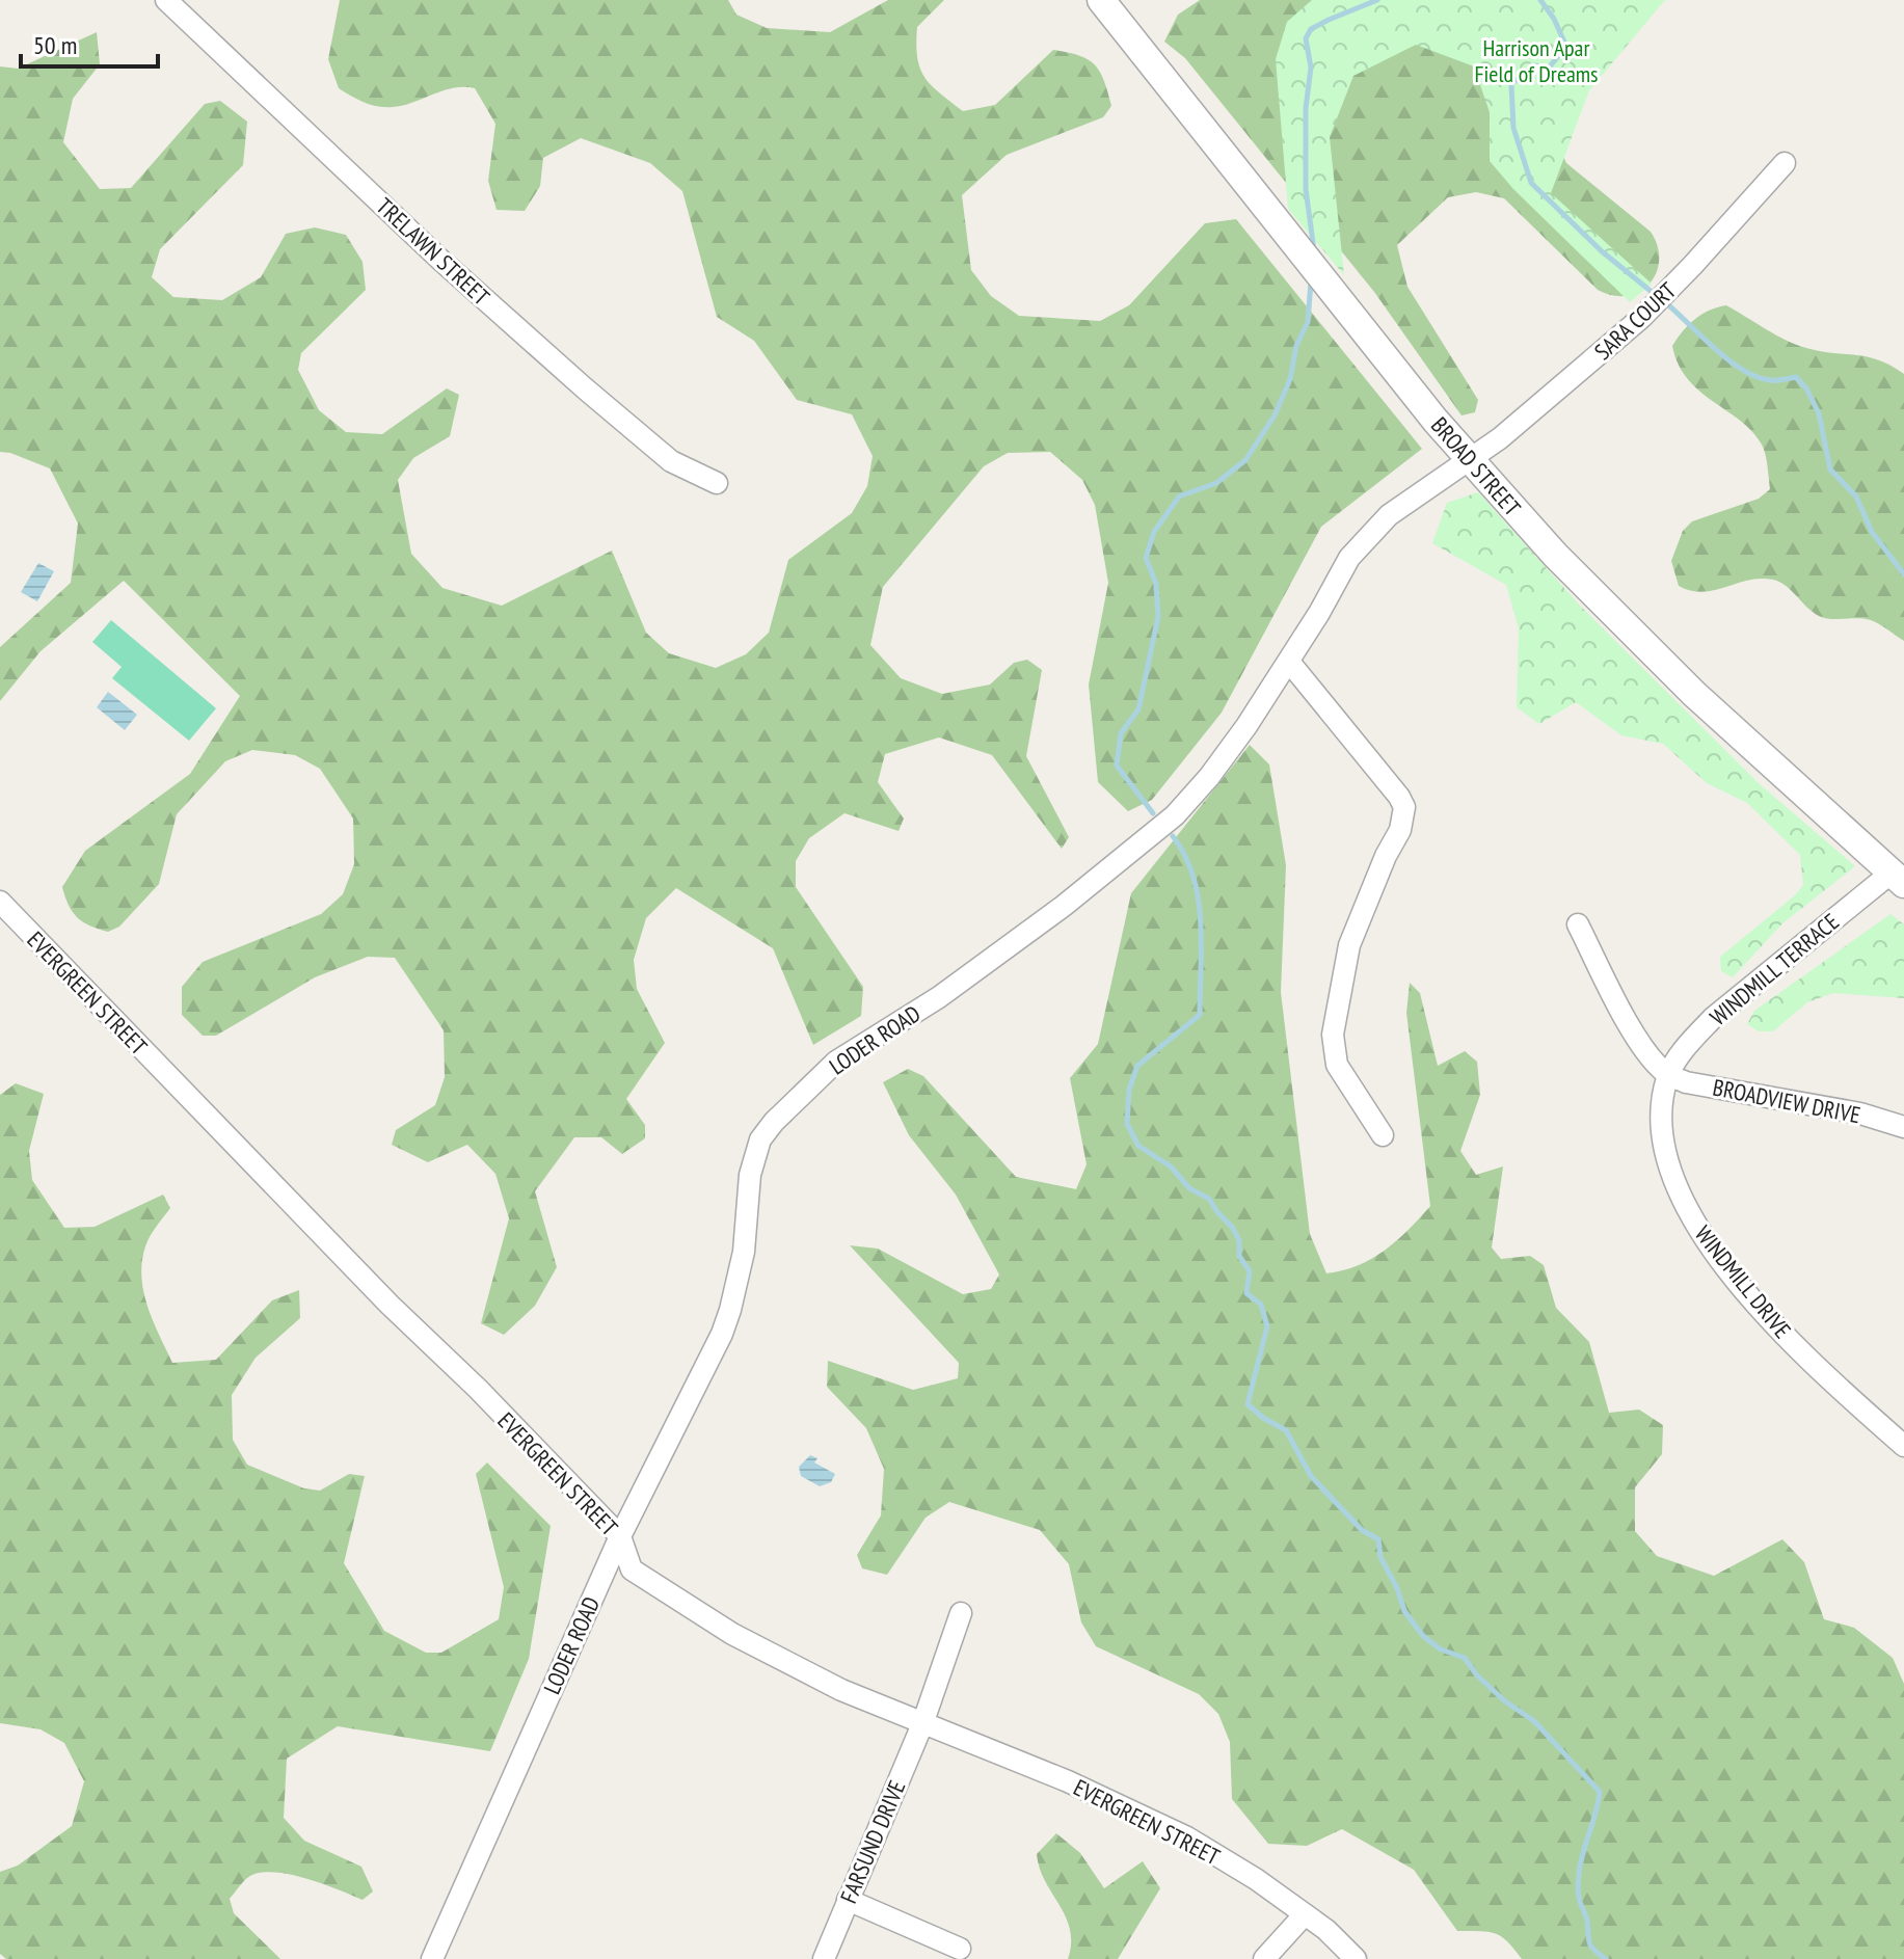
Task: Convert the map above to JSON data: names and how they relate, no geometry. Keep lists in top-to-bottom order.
{
  "streets": {
    "street": [
      "TRELAWN STREET",
      "SARA COURT",
      "BROAD STREET",
      "WINDMILL TERRACE",
      "EVERGREEN STREET",
      "LODER ROAD",
      "BROADVIEW DRIVE",
      "WINDMILL DRIVE",
      "FARSUND DRIVE"
    ]
  },
  "crossings": [
    ["SARA COURT", "BROAD STREET"],
    ["SARA COURT", "LODER ROAD"],
    ["BROAD STREET", "WINDMILL TERRACE"],
    ["BROAD STREET", "LODER ROAD"],
    ["WINDMILL TERRACE", "BROADVIEW DRIVE"],
    ["WINDMILL TERRACE", "WINDMILL DRIVE"],
    ["EVERGREEN STREET", "LODER ROAD"],
    ["EVERGREEN STREET", "FARSUND DRIVE"],
    ["BROADVIEW DRIVE", "WINDMILL DRIVE"]
  ],
  "parks": ["Harrison Apar Field of Dreams"],
  "scale_bar": "50 m"
}
